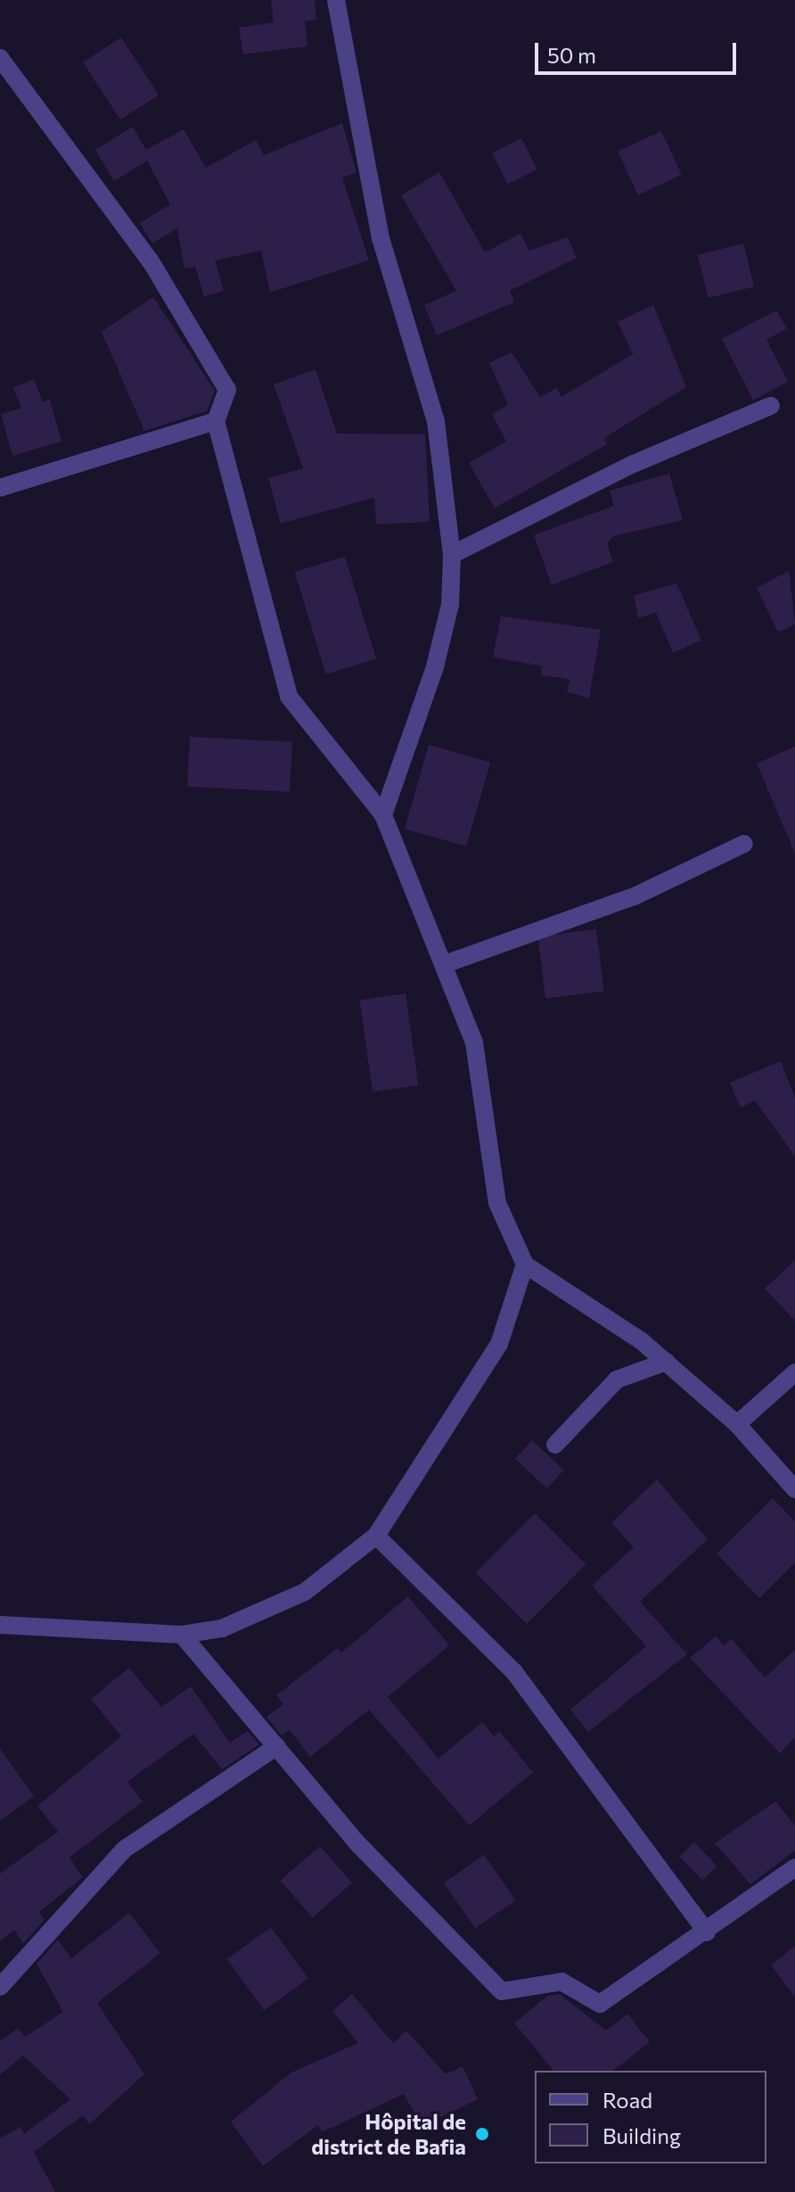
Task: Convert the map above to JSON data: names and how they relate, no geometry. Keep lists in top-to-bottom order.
{
  "places": ["Hôpital de district de Bafia"],
  "legend": ["Road", "Building"],
  "scale_bar": "50 m"
}
